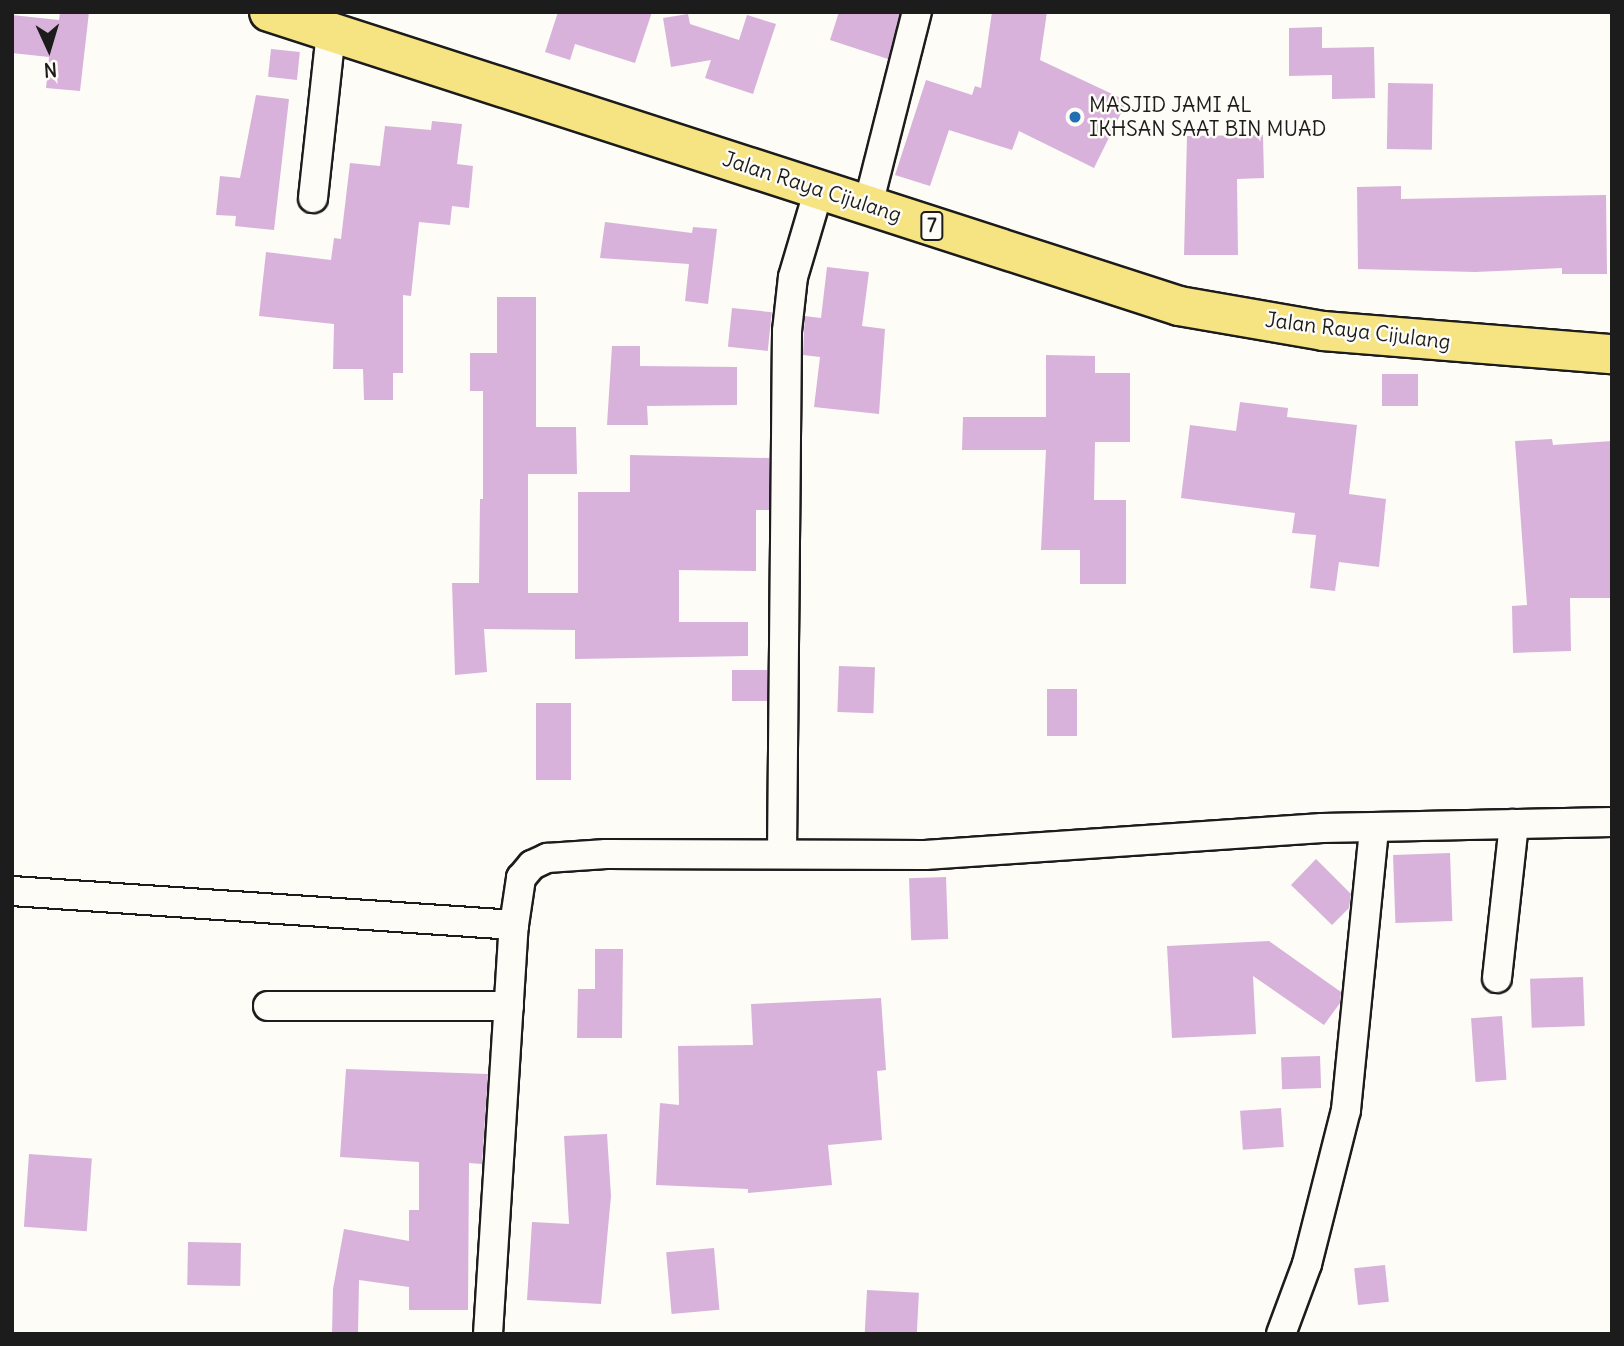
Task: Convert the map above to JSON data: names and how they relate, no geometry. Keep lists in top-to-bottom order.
{
  "streets": {
    "highway": ["Jalan Raya Cijulang", "7"]
  },
  "places": ["MASJID JAMI AL IKHSAN SAAT BIN MUAD"],
  "north": "bottom"
}
